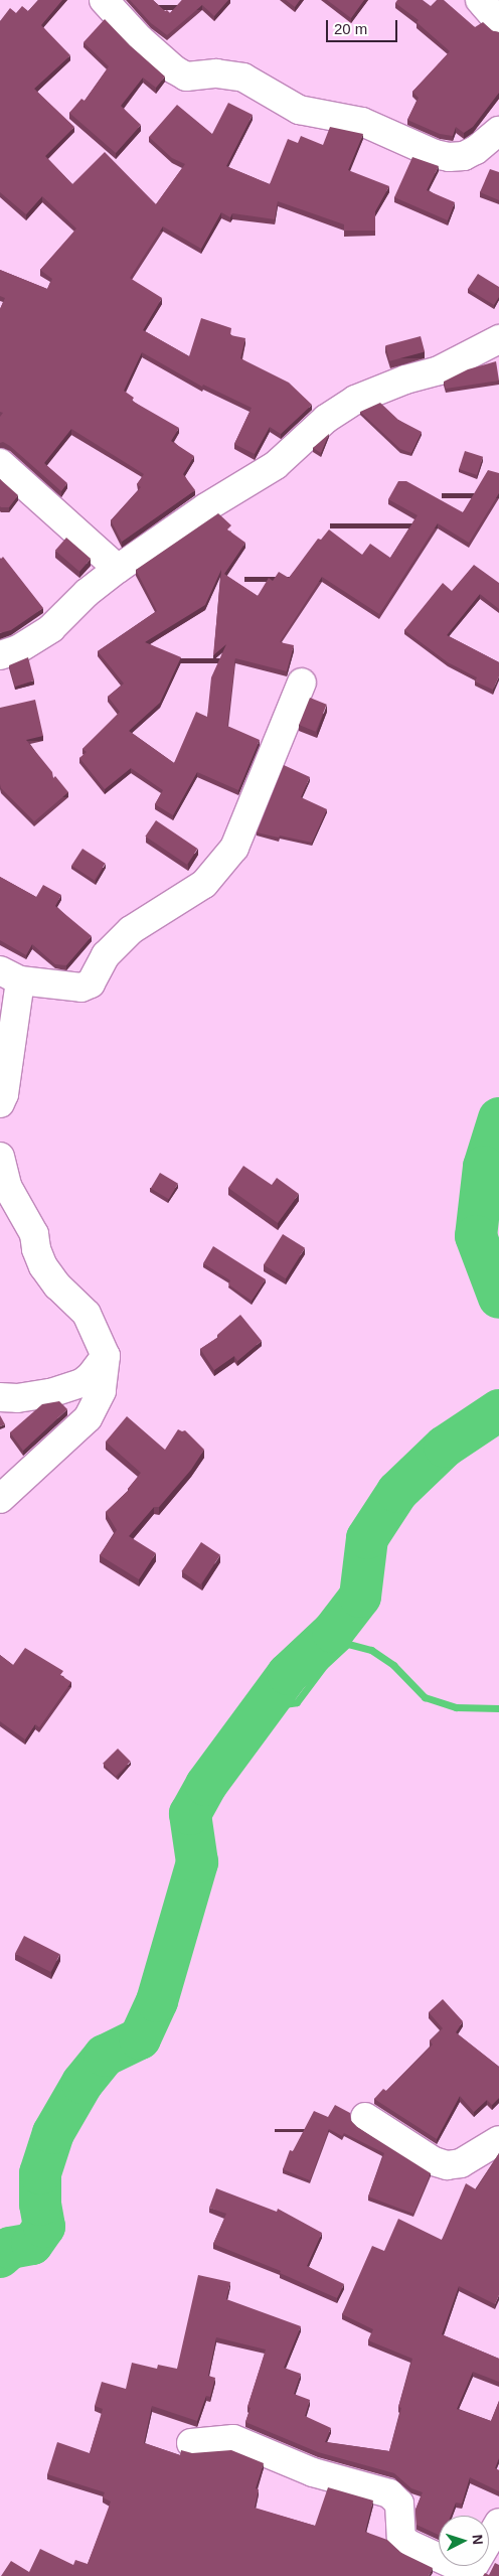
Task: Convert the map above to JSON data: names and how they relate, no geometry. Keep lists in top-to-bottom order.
{
  "scale_bar": "20 m",
  "north": "right"
}
